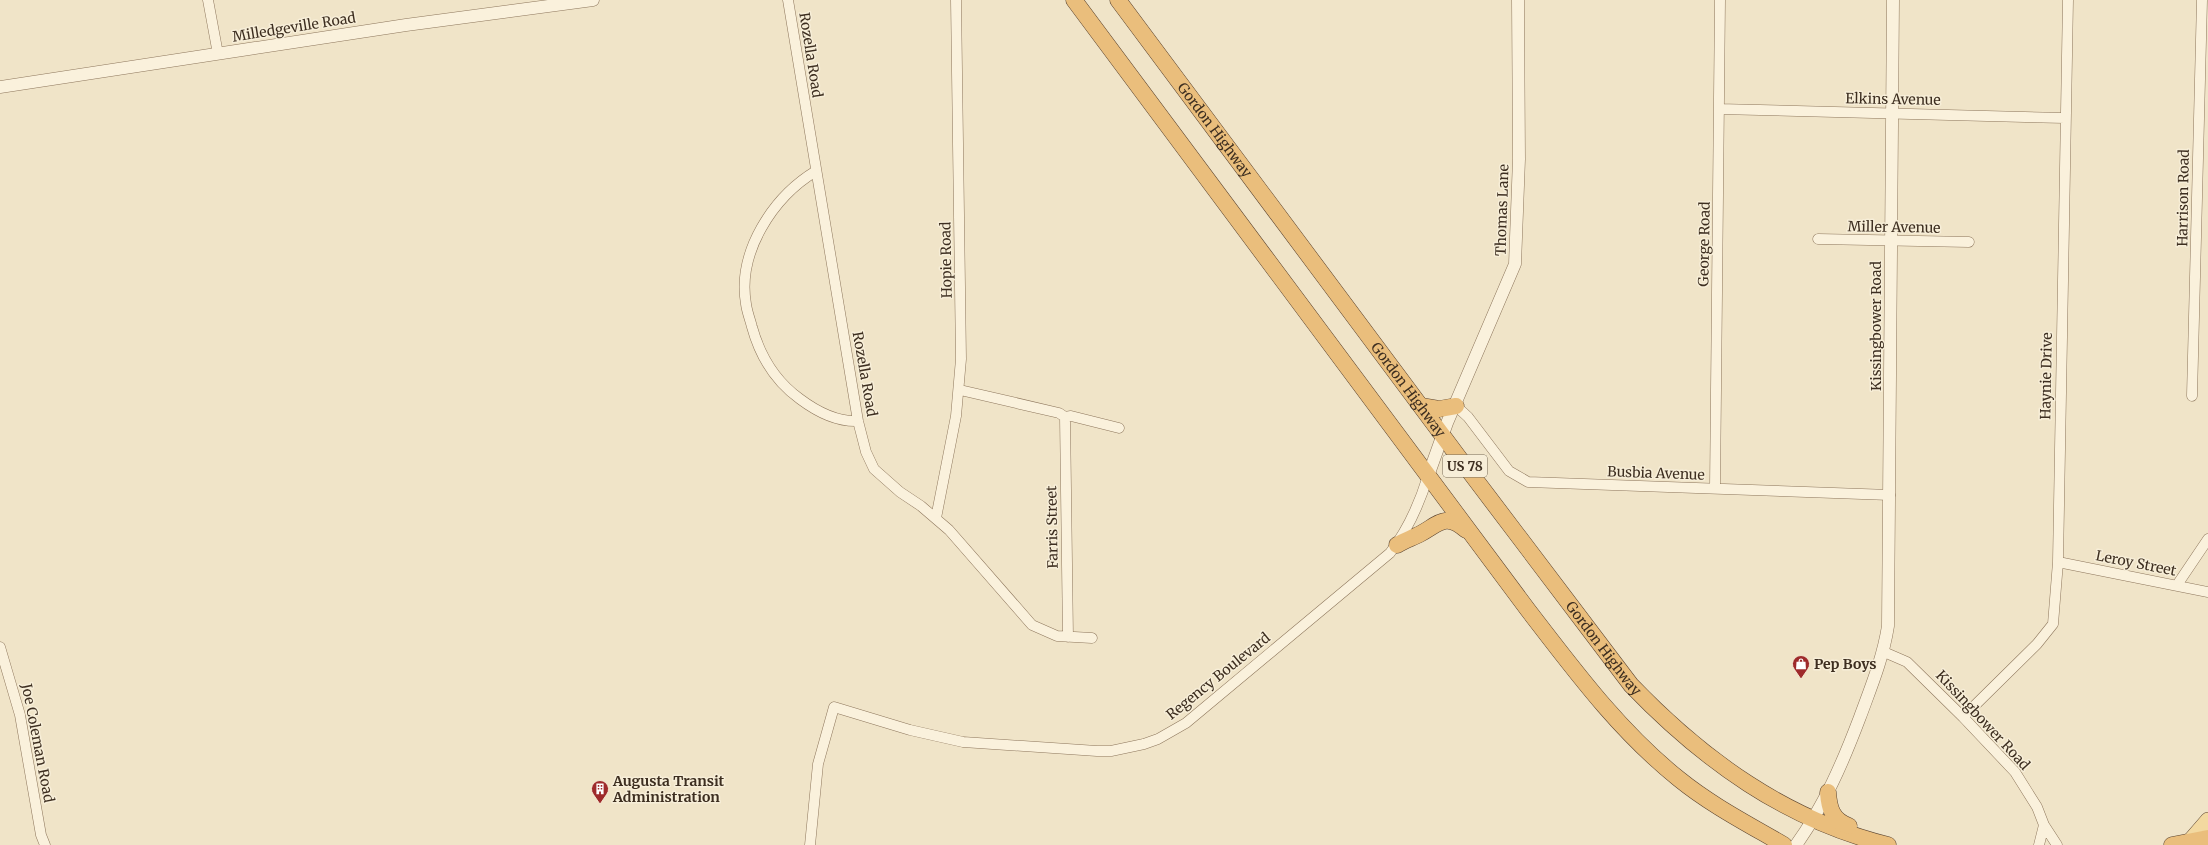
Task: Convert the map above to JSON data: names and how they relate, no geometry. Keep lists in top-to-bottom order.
{
  "streets": {
    "highway": ["Gordon Highway", "US 78"],
    "street": [
      "Milledgeville Road",
      "Rozella Road",
      "Elkins Avenue",
      "Harrison Road",
      "Thomas Lane",
      "Miller Avenue",
      "George Road",
      "Hopie Road",
      "Kissingbower Road",
      "Haynie Drive",
      "Busbia Avenue",
      "Farris Street",
      "Leroy Street",
      "Regency Boulevard",
      "Joe Coleman Road"
    ]
  },
  "crossings": [
    ["Rozella Road", "Hopie Road"],
    ["Rozella Road", "Farris Street"],
    ["Elkins Avenue", "George Road"],
    ["Elkins Avenue", "Kissingbower Road"],
    ["Elkins Avenue", "Haynie Drive"],
    ["Gordon Highway", "Thomas Lane"],
    ["Gordon Highway", "Kissingbower Road"],
    ["Thomas Lane", "US 78"],
    ["Thomas Lane", "Busbia Avenue"],
    ["Thomas Lane", "Regency Boulevard"],
    ["Miller Avenue", "Kissingbower Road"],
    ["George Road", "Busbia Avenue"],
    ["Kissingbower Road", "Haynie Drive"],
    ["Kissingbower Road", "Busbia Avenue"],
    ["Haynie Drive", "Leroy Street"],
    ["US 78", "Regency Boulevard"]
  ],
  "places": {
    "shop": ["Pep Boys"],
    "building": ["Augusta Transit Administration"]
  }
}
